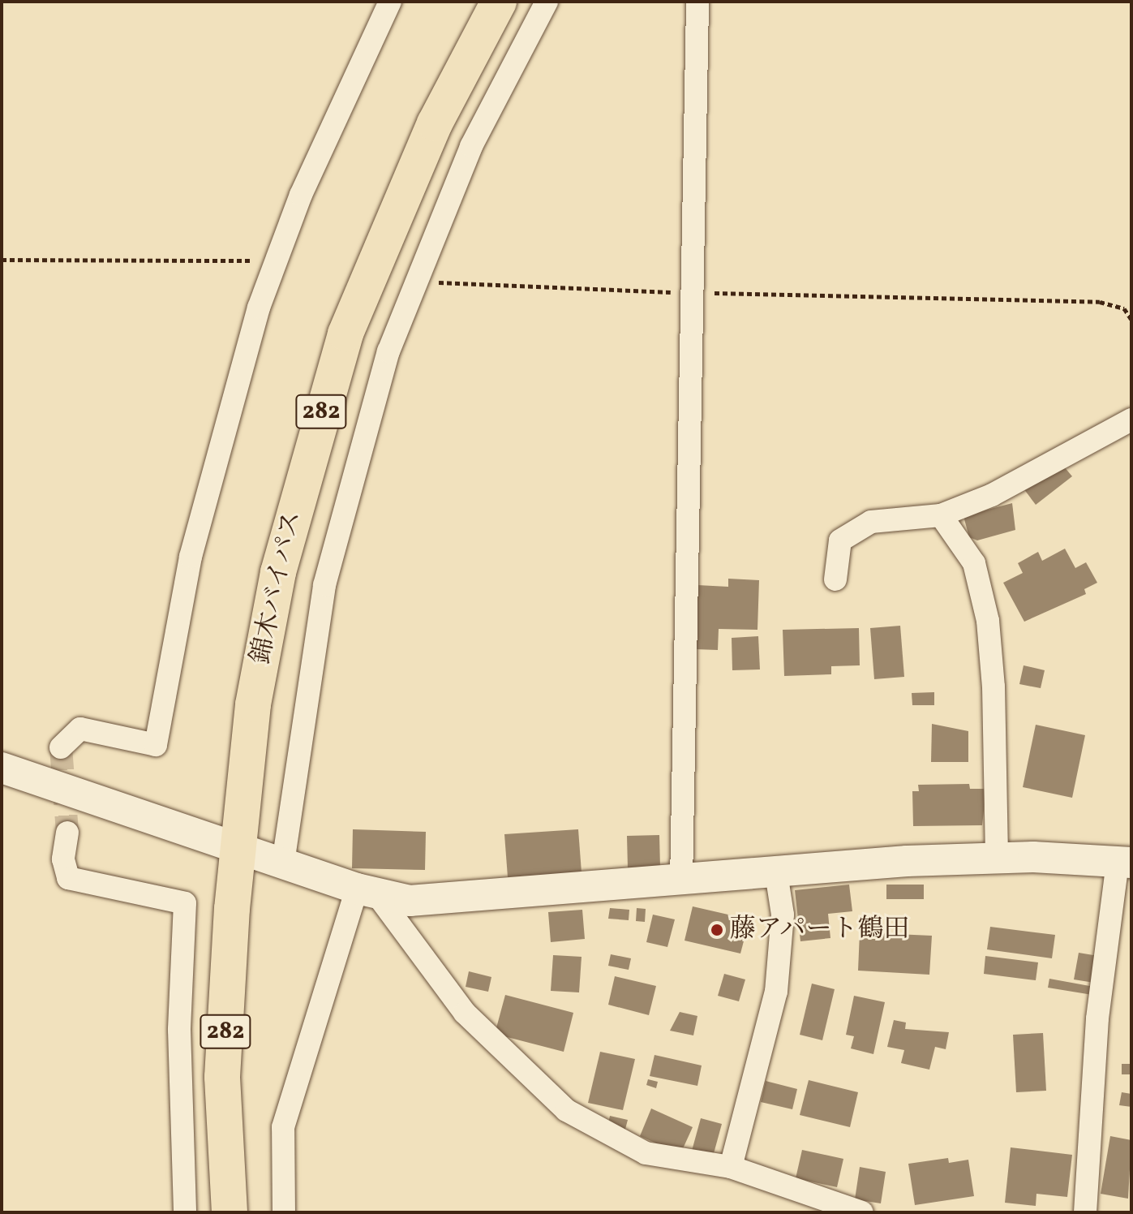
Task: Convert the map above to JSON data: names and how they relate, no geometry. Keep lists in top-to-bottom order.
{
  "streets": {
    "highway": ["282", "錦木バイパス"]
  },
  "places": ["藤アパート鶴田"]
}
